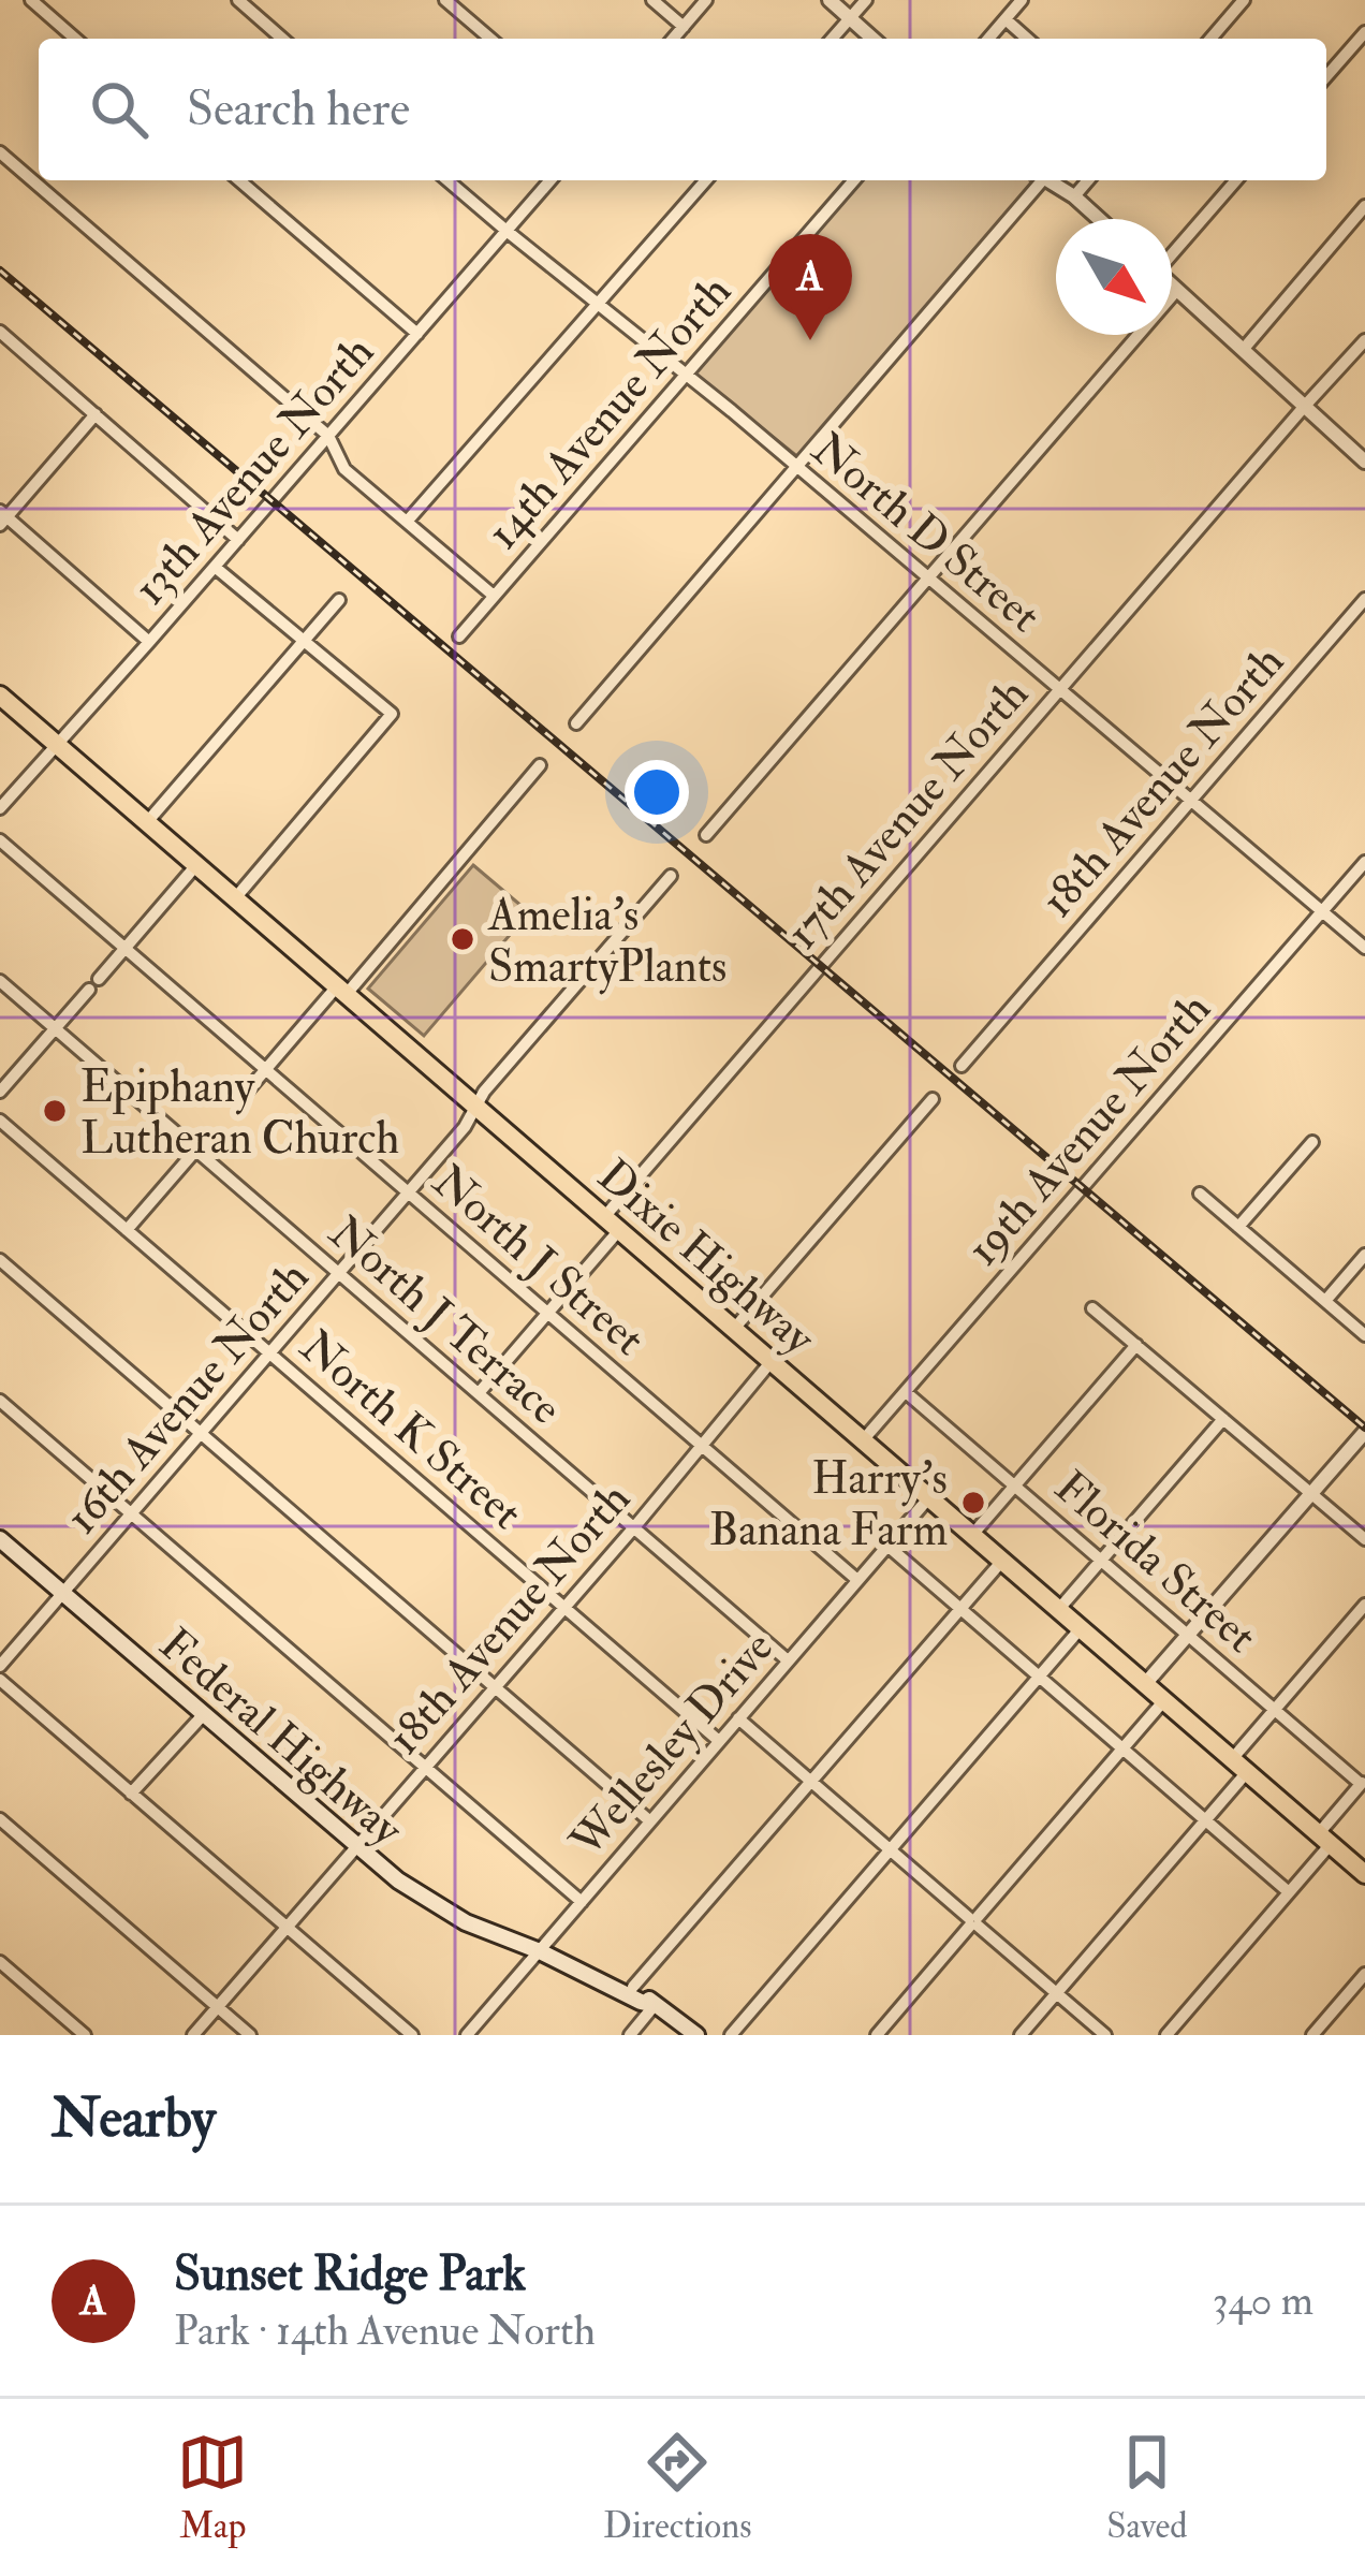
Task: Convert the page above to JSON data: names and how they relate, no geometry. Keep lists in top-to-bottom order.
{
  "streets": {
    "main road": ["Dixie Highway", "Federal Highway"],
    "street": [
      "14th Avenue North",
      "13th Avenue North",
      "North D Street",
      "18th Avenue North",
      "17th Avenue North",
      "19th Avenue North",
      "North J Street",
      "North J Terrace",
      "16th Avenue North",
      "North K Street",
      "Florida Street",
      "Wellesley Drive"
    ]
  },
  "crossings": [
    ["14th Avenue North", "North D Street"],
    ["13th Avenue North", "North D Street"],
    ["13th Avenue North", "Dixie Highway"],
    ["North D Street", "18th Avenue North"],
    ["North D Street", "17th Avenue North"],
    ["North D Street", "19th Avenue North"],
    ["18th Avenue North", "Dixie Highway"],
    ["18th Avenue North", "North J Street"],
    ["18th Avenue North", "North J Terrace"],
    ["18th Avenue North", "North K Street"],
    ["18th Avenue North", "Federal Highway"],
    ["17th Avenue North", "Dixie Highway"],
    ["17th Avenue North", "North J Street"],
    ["17th Avenue North", "North J Terrace"],
    ["19th Avenue North", "Dixie Highway"],
    ["19th Avenue North", "Florida Street"],
    ["Dixie Highway", "16th Avenue North"],
    ["Dixie Highway", "Wellesley Drive"],
    ["North J Street", "16th Avenue North"],
    ["North J Street", "Wellesley Drive"],
    ["North J Terrace", "16th Avenue North"],
    ["North J Terrace", "Wellesley Drive"],
    ["16th Avenue North", "North K Street"],
    ["16th Avenue North", "Federal Highway"],
    ["North K Street", "Wellesley Drive"],
    ["Federal Highway", "Wellesley Drive"]
  ],
  "places": ["Amelia's SmartyPlants", "Epiphany Lutheran Church", "Harry's Banana Farm"],
  "north": "bottom right",
  "page": {
    "search": "Search here",
    "pins": "A",
    "heading": "Nearby",
    "list": [
      {
        "mark": "A",
        "name": "Sunset Ridge Park",
        "note": "Park · 14th Avenue North",
        "value": "340 m"
      }
    ],
    "nav": ["Map", "Directions", "Saved"]
  }
}
